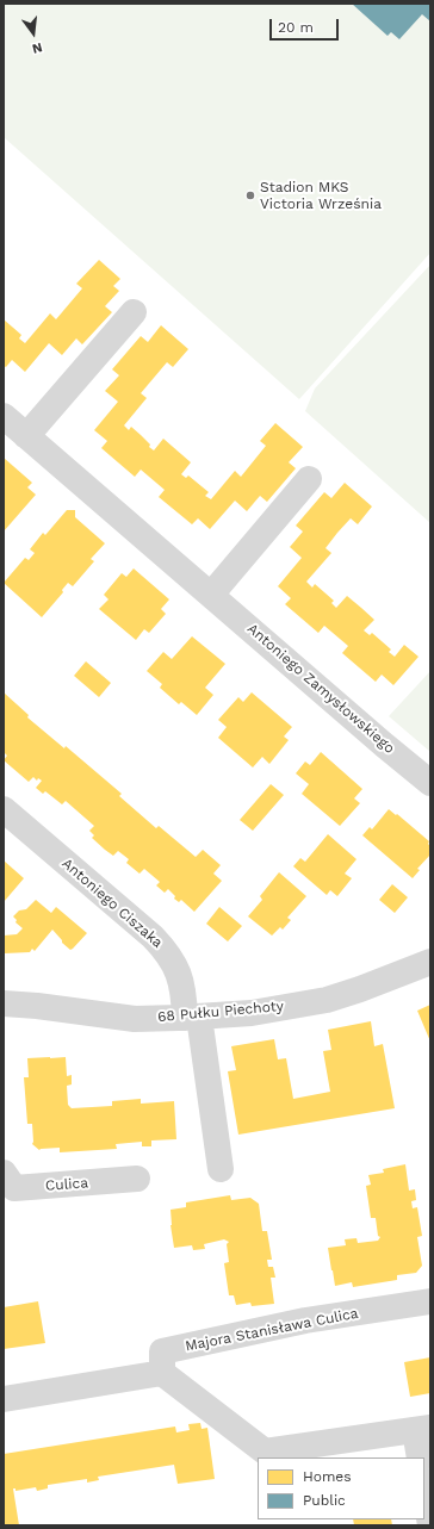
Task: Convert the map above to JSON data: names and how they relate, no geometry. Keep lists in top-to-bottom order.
{
  "streets": {
    "street": [
      "Antoniego Zamysłowskiego",
      "Antoniego Ciszaka",
      "68 Pułku Piechoty",
      "Culica",
      "Majora Stanisława Culica"
    ]
  },
  "crossings": [
    ["Antoniego Ciszaka", "68 Pułku Piechoty"]
  ],
  "places": ["Stadion MKS Victoria Września"],
  "legend": ["Homes", "Public"],
  "scale_bar": "20 m",
  "north": "bottom"
}
